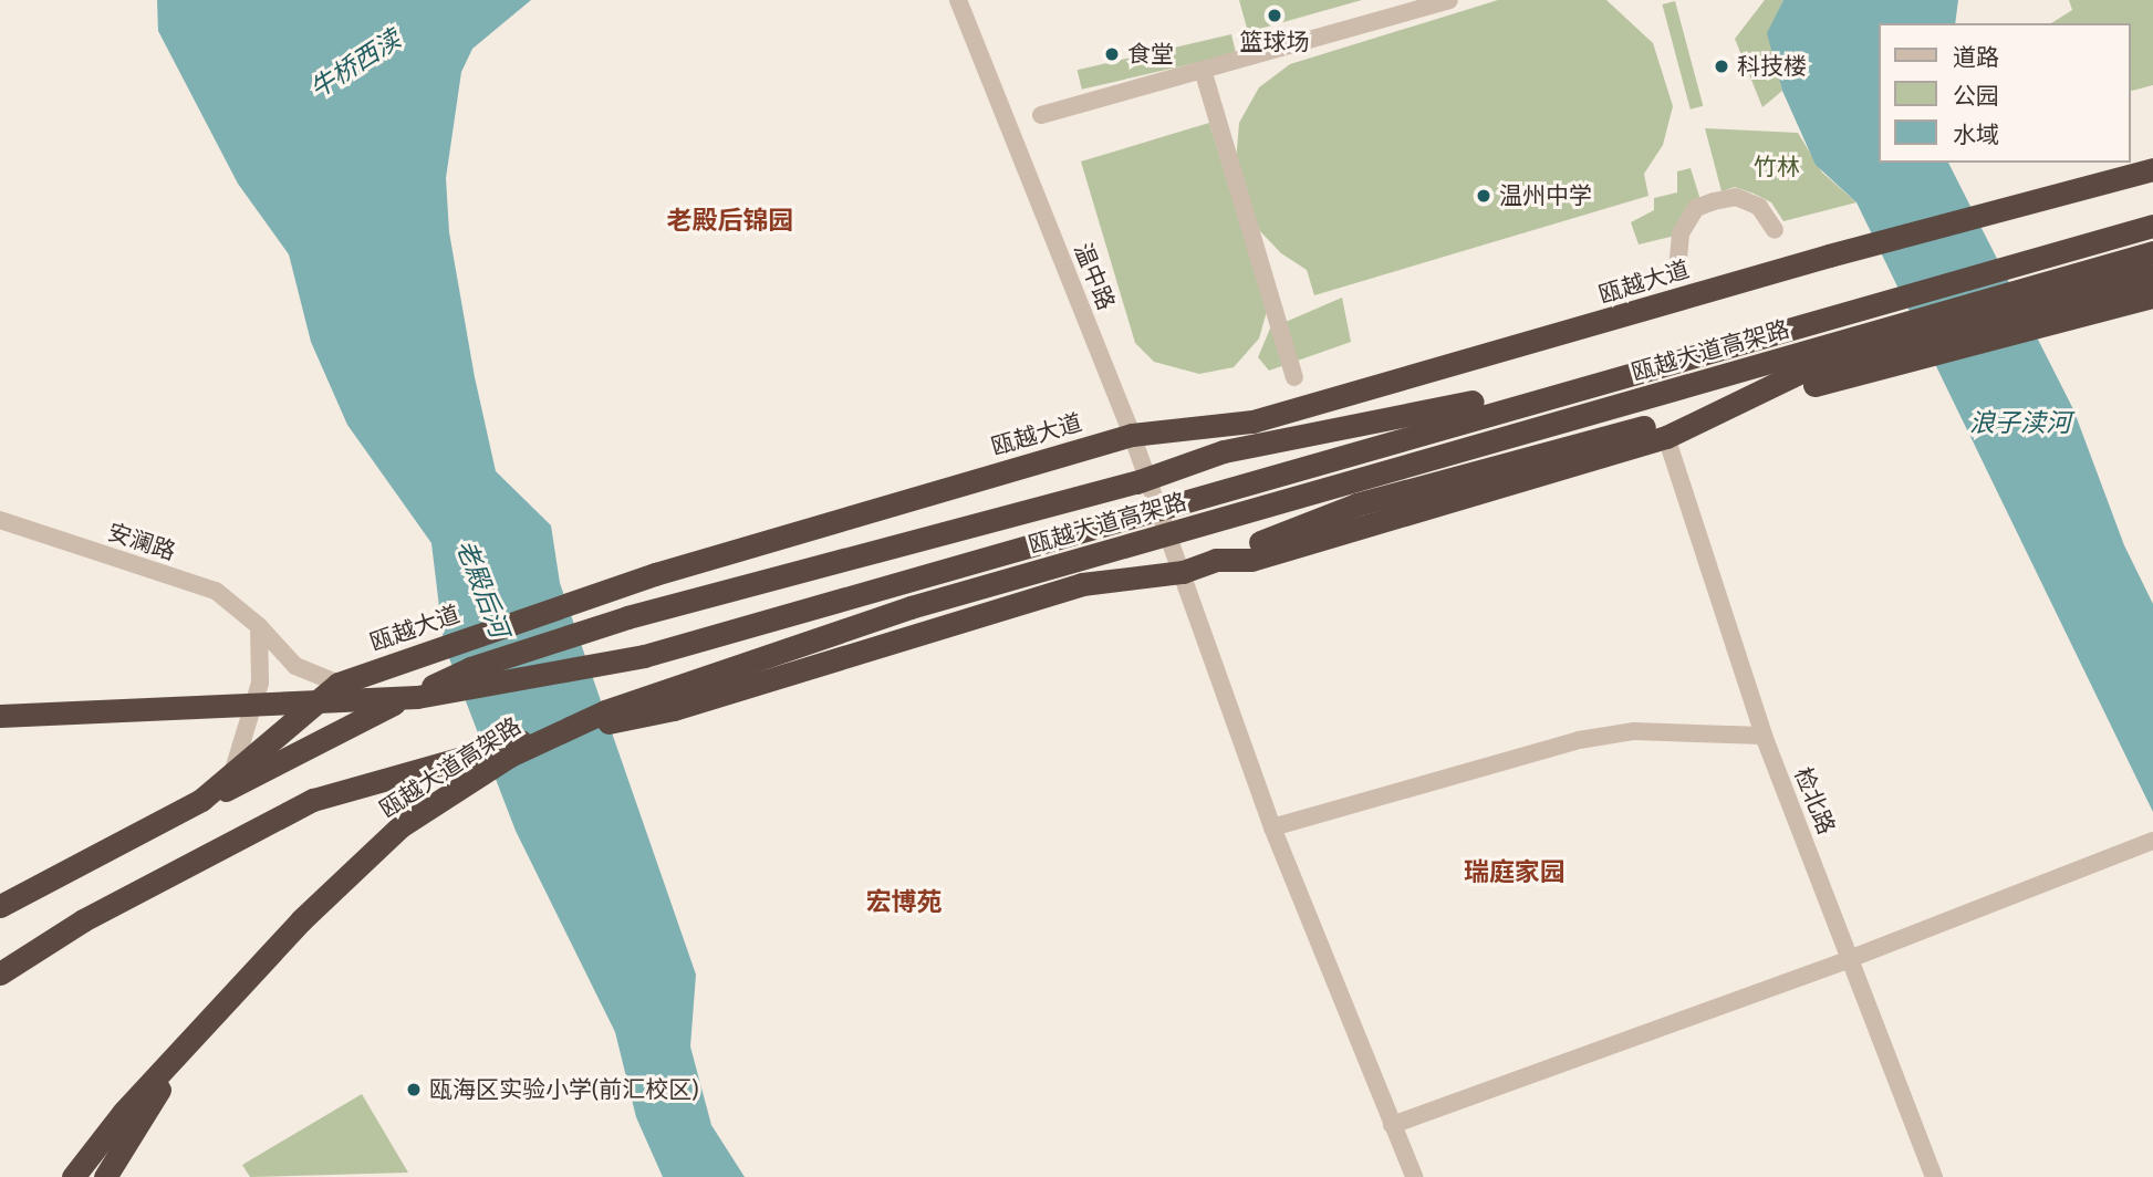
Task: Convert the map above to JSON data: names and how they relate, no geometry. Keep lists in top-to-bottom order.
{
  "streets": {
    "highway": ["瓯越大道", "瓯越大道高架路"],
    "street": ["温中路", "安澜路", "检北路"]
  },
  "crossings": [
    ["温中路", "瓯越大道"],
    ["瓯越大道", "安澜路"]
  ],
  "districts": ["老殿后锦园", "瑞庭家园", "宏博苑"],
  "water": ["牛桥西渎", "浪子渎河", "老殿后河"],
  "parks": ["竹林"],
  "places": [
    "篮球场",
    "食堂",
    "科技楼",
    "温州中学",
    "瓯海区实验小学(前汇校区)"
  ],
  "legend": ["道路", "公园", "水域"]
}
